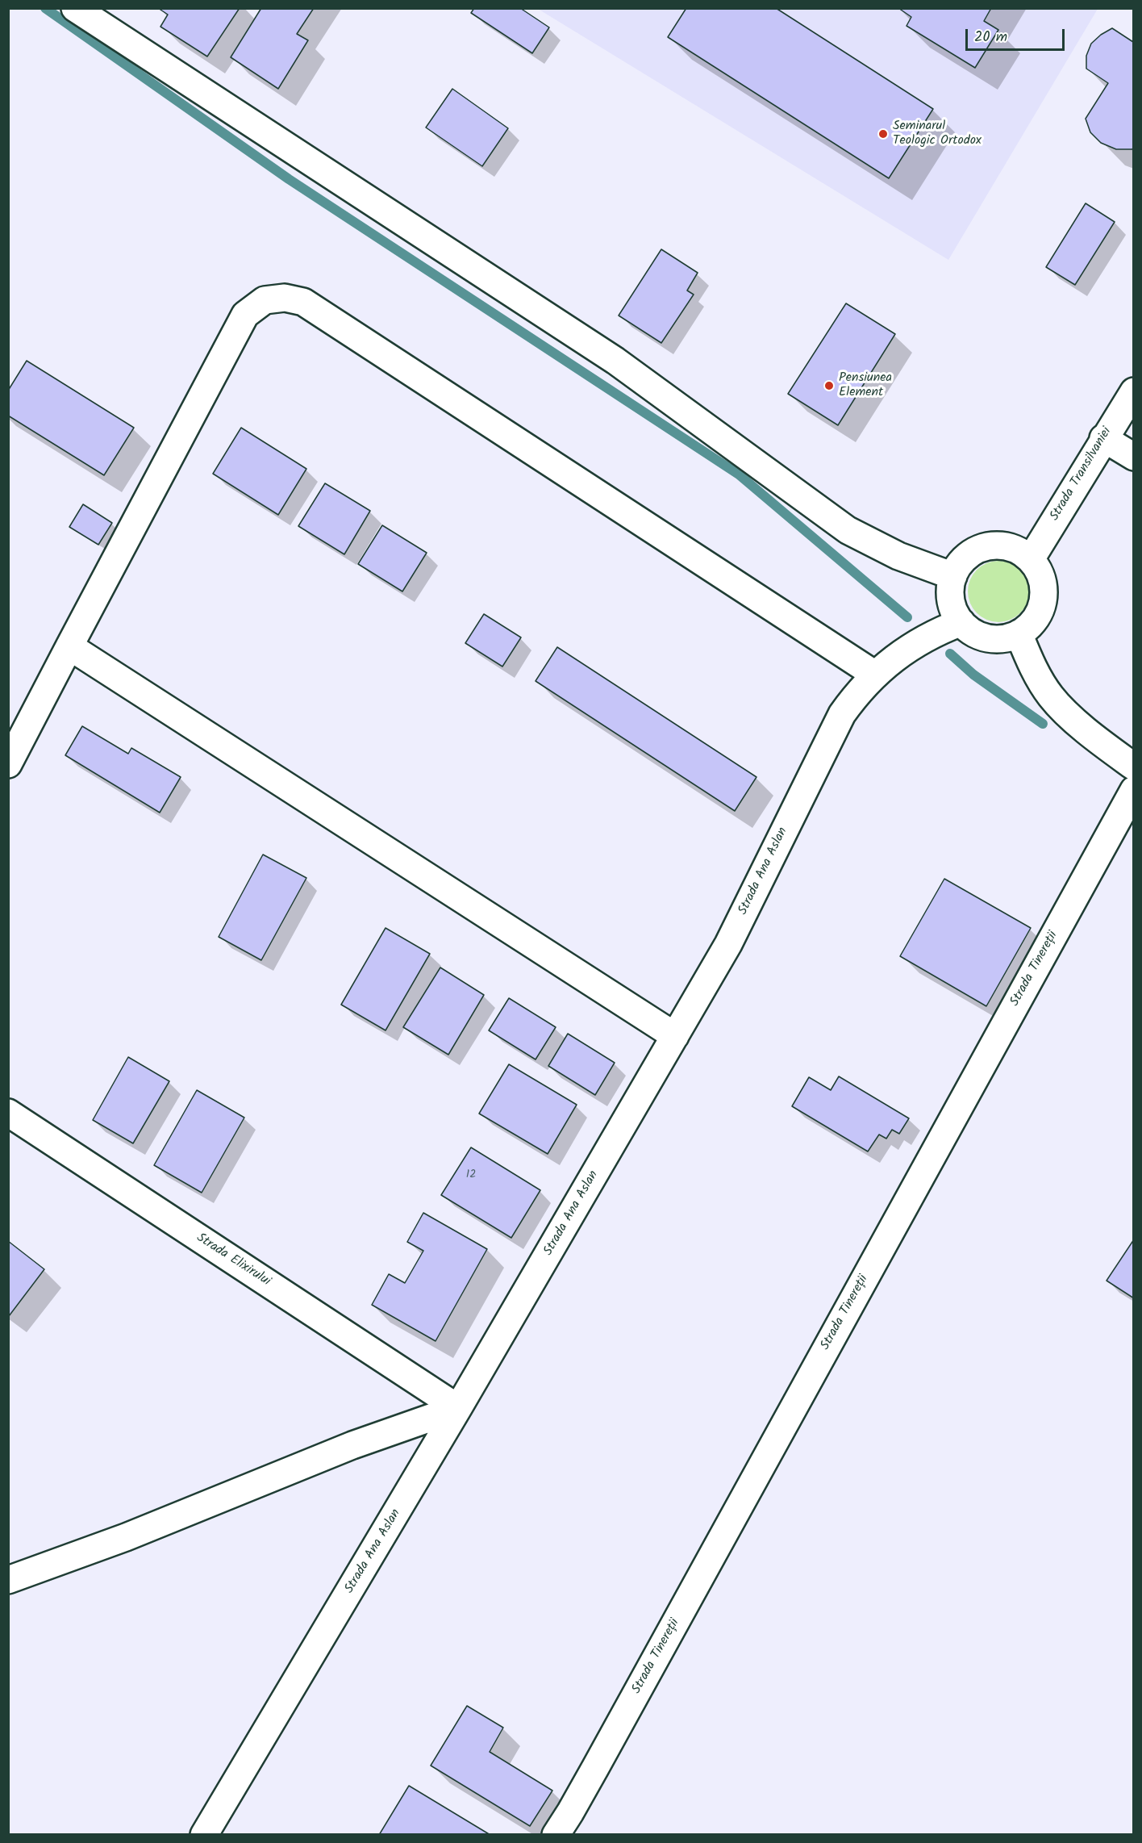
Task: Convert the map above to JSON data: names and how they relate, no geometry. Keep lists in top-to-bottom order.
{
  "streets": {
    "street": [
      "Strada Transilvaniei",
      "Strada Ana Aslan",
      "Strada Tinereții",
      "Strada Elixirului"
    ]
  },
  "crossings": [
    ["Strada Transilvaniei", "Strada Ana Aslan"],
    ["Strada Ana Aslan", "Strada Elixirului"]
  ],
  "places": ["Seminarul Teologic Ortodox", "Pensiunea Element"],
  "house_numbers": ["12"],
  "scale_bar": "20 m"
}
